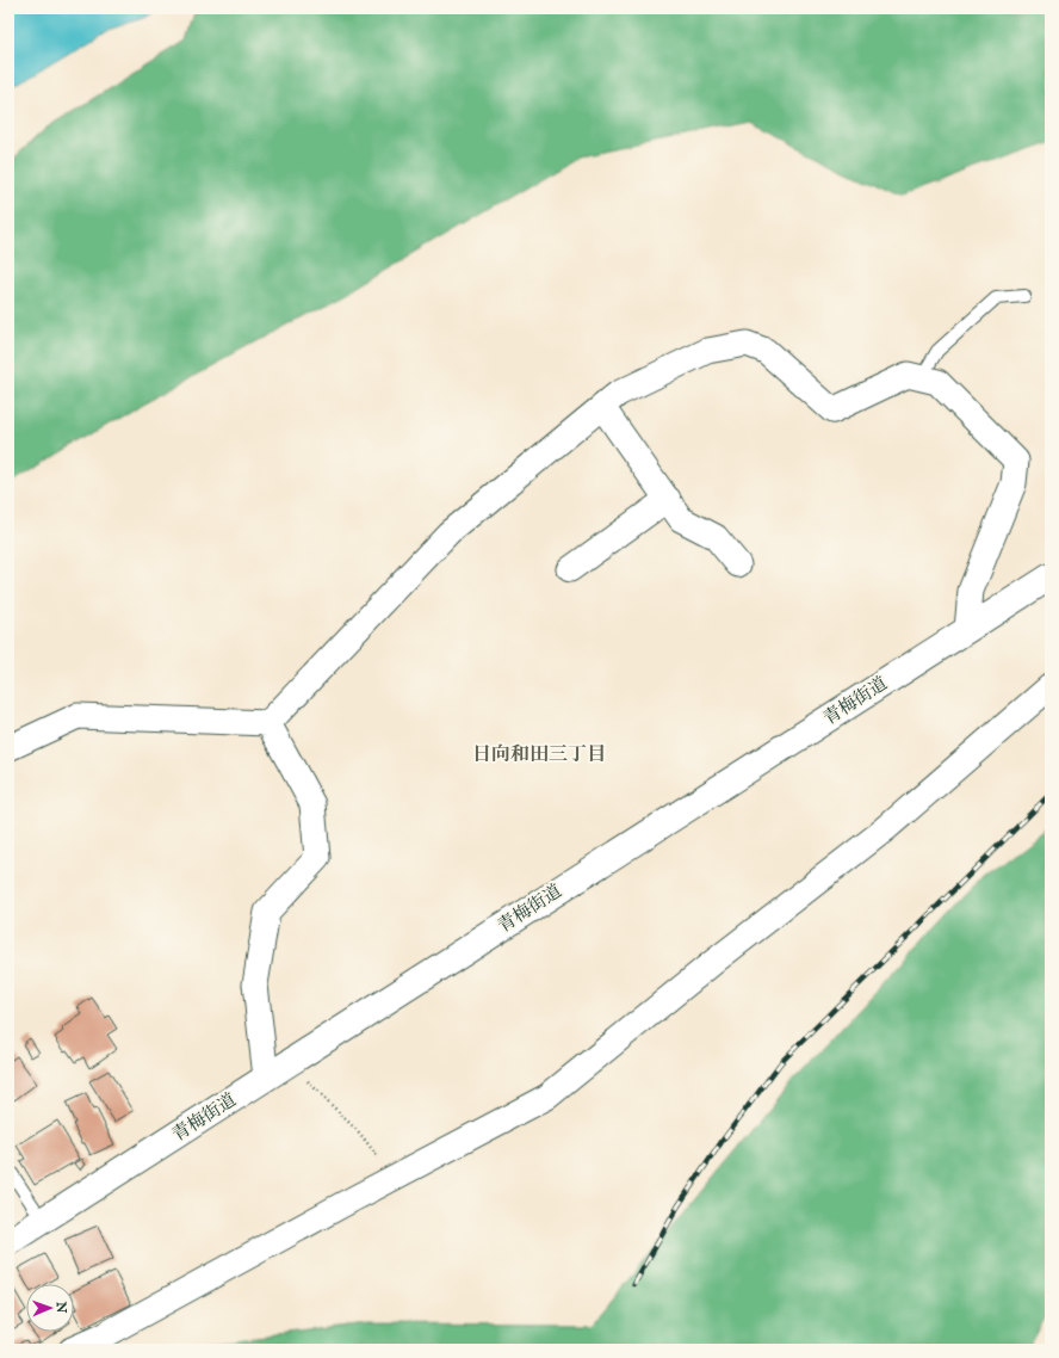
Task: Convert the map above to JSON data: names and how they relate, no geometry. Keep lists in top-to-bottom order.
{
  "streets": {
    "highway": ["青梅街道"]
  },
  "districts": ["日向和田三丁目"],
  "north": "right"
}
